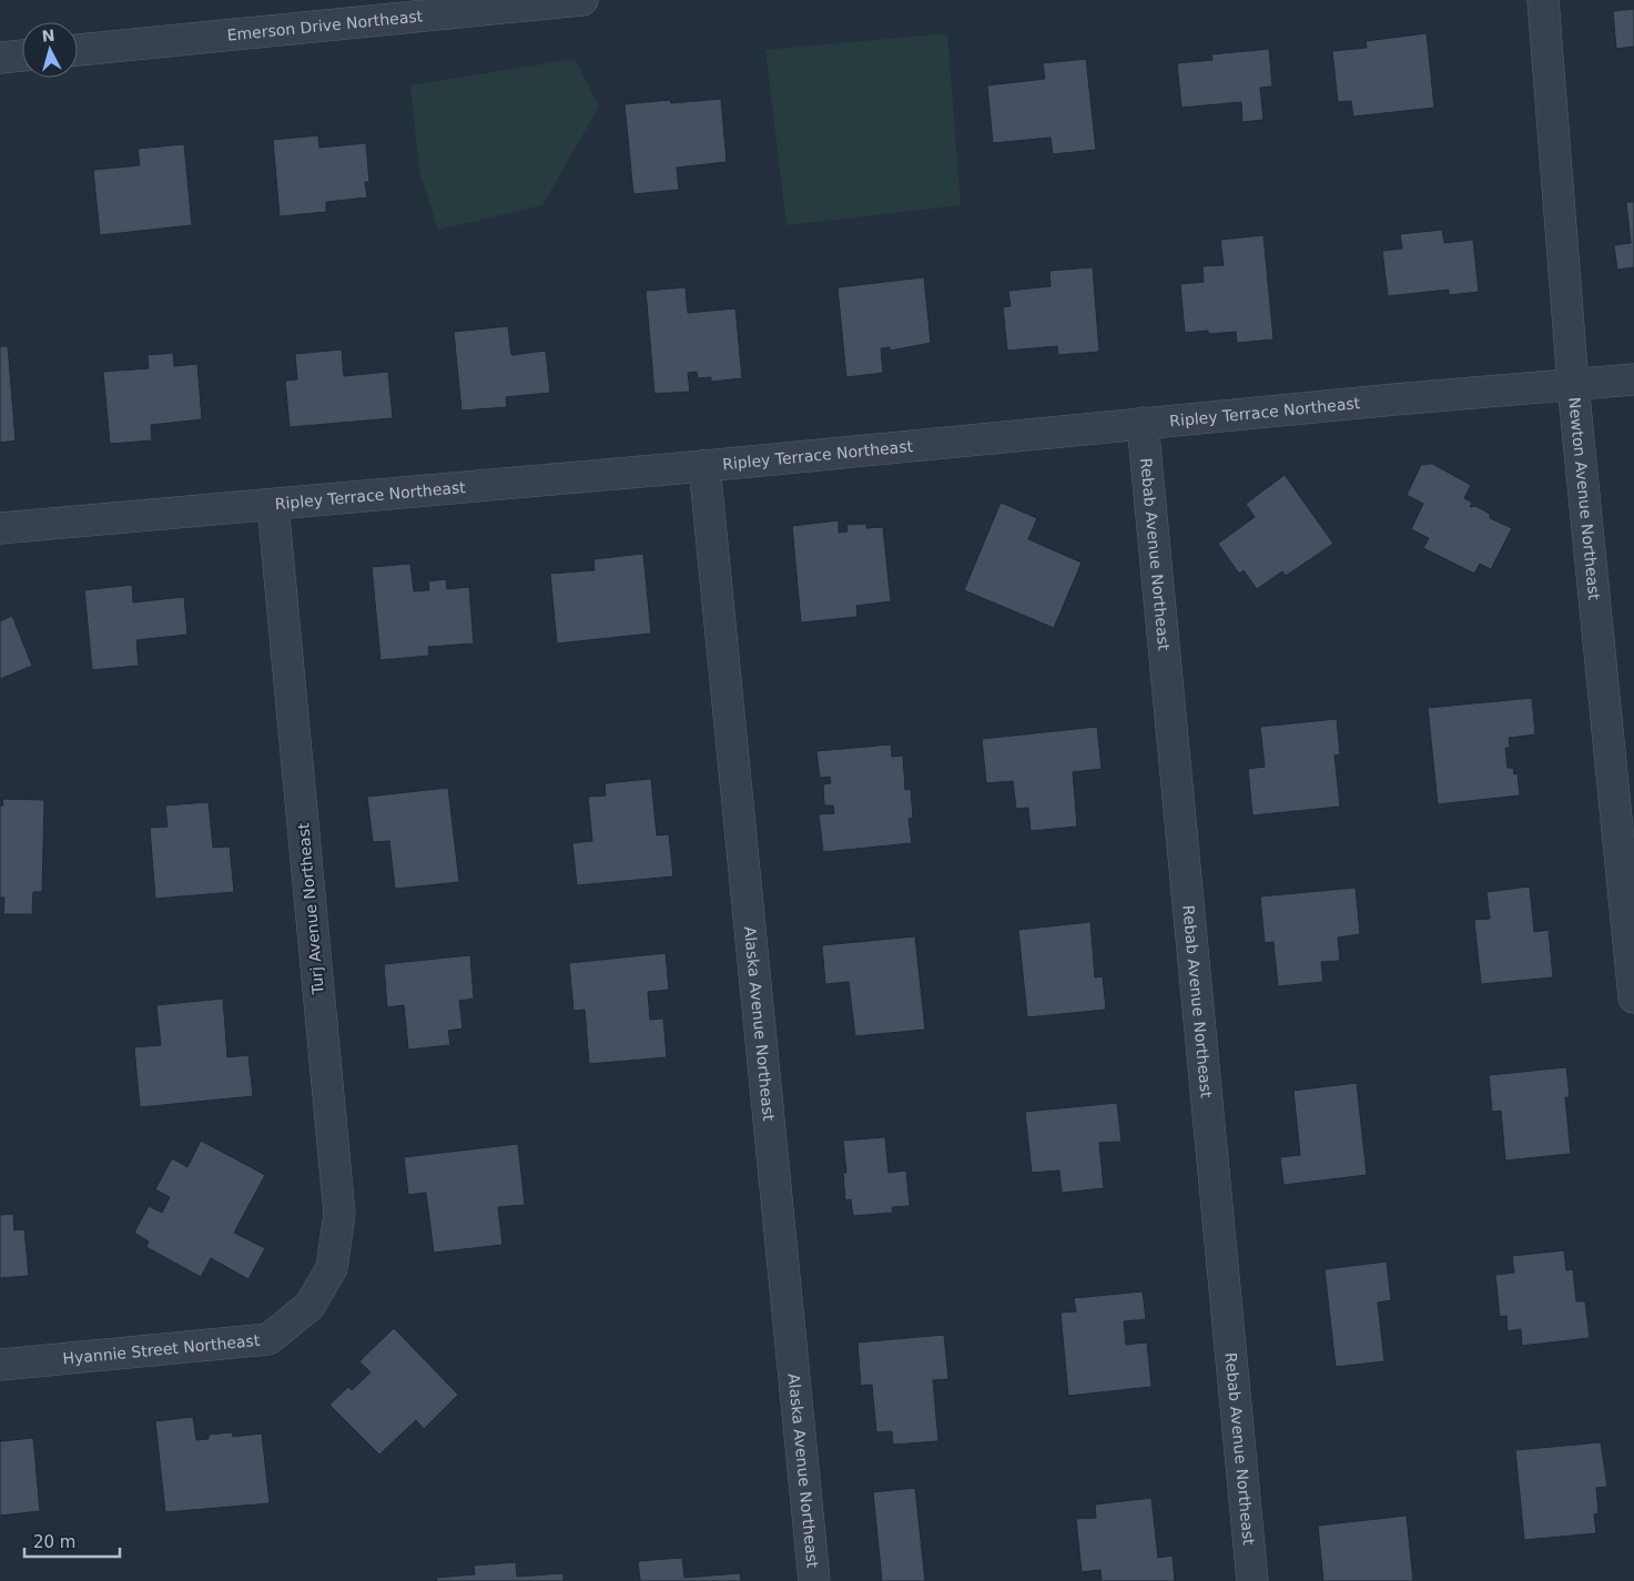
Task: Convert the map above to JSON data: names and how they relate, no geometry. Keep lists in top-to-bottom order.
{
  "streets": {
    "street": [
      "Emerson Drive Northeast",
      "Ripley Terrace Northeast",
      "Newton Avenue Northeast",
      "Rebab Avenue Northeast",
      "Turj Avenue Northeast",
      "Alaska Avenue Northeast",
      "Hyannie Street Northeast"
    ]
  },
  "crossings": [
    ["Ripley Terrace Northeast", "Newton Avenue Northeast"],
    ["Ripley Terrace Northeast", "Rebab Avenue Northeast"],
    ["Ripley Terrace Northeast", "Turj Avenue Northeast"],
    ["Ripley Terrace Northeast", "Alaska Avenue Northeast"],
    ["Turj Avenue Northeast", "Hyannie Street Northeast"]
  ],
  "scale_bar": "20 m",
  "north": "top"
}
